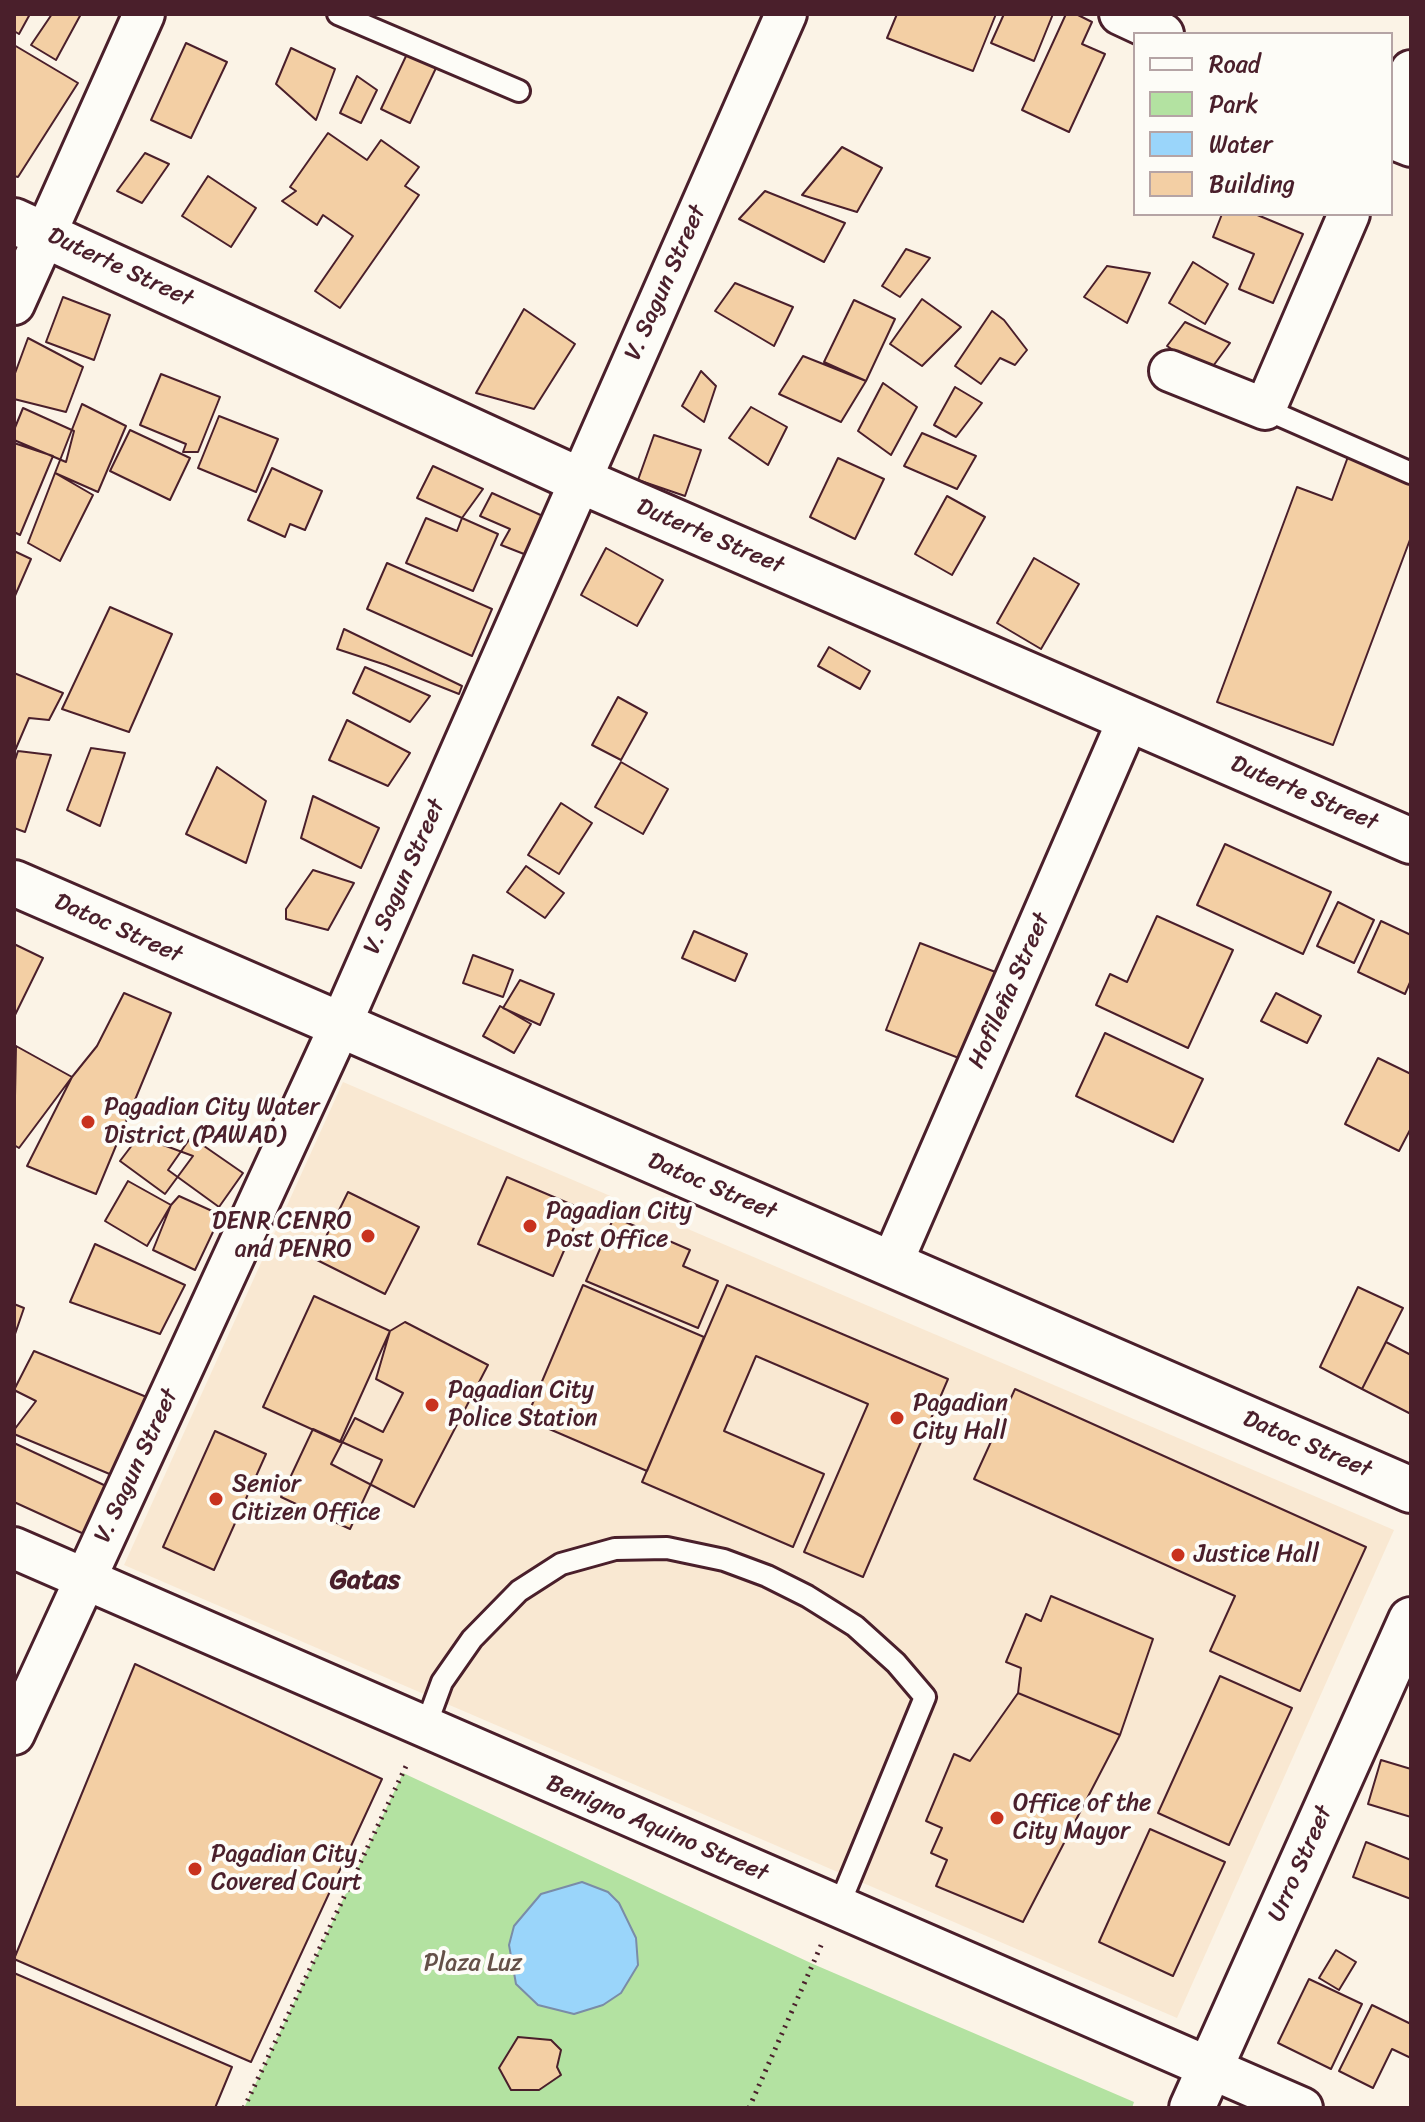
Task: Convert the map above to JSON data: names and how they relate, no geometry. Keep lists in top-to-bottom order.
{
  "streets": {
    "street": [
      "Duterte Street",
      "V. Sagun Street",
      "Datoc Street",
      "Hofileña Street",
      "Benigno Aquino Street",
      "Urro Street"
    ]
  },
  "crossings": [
    ["Duterte Street", "V. Sagun Street"],
    ["Duterte Street", "Hofileña Street"],
    ["V. Sagun Street", "Datoc Street"],
    ["V. Sagun Street", "Benigno Aquino Street"],
    ["Datoc Street", "Hofileña Street"],
    ["Benigno Aquino Street", "Urro Street"]
  ],
  "districts": ["Gatas"],
  "parks": ["Plaza Luz"],
  "places": [
    "Pagadian City Water District (PAWAD)",
    "Pagadian City Post Office",
    "DENR CENRO and PENRO",
    "Pagadian City Police Station",
    "Pagadian City Hall",
    "Senior Citizen Office",
    "Justice Hall",
    "Office of the City Mayor",
    "Pagadian City Covered Court"
  ],
  "legend": [
    "Road",
    "Park",
    "Water",
    "Building"
  ]
}
